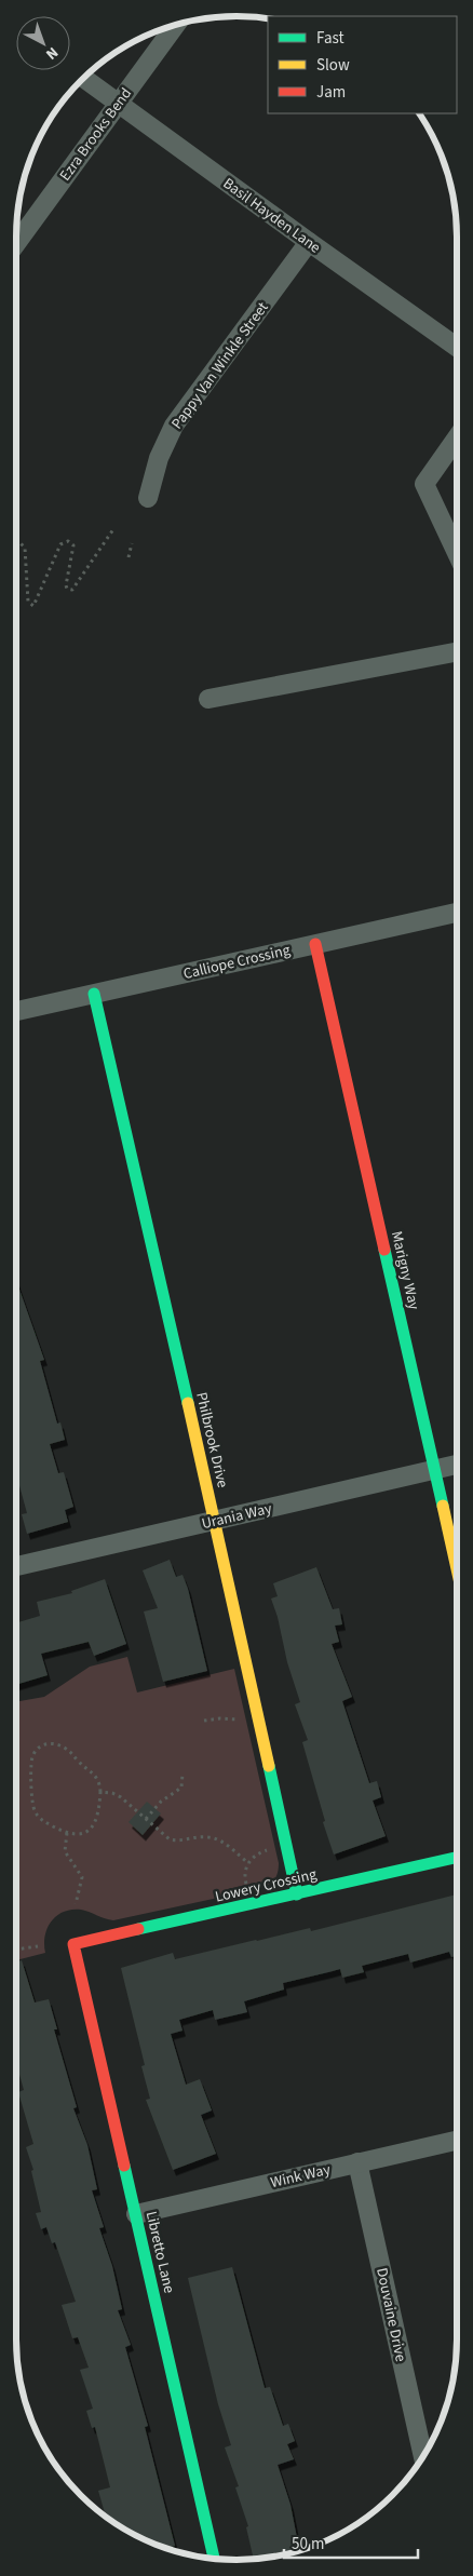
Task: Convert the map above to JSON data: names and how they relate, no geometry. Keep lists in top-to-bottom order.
{
  "streets": {
    "street": [
      "Ezra Brooks Bend",
      "Basil Hayden Lane",
      "Pappy Van Winkle Street",
      "Calliope Crossing",
      "Marigny Way",
      "Philbrook Drive",
      "Urania Way",
      "Lowery Crossing",
      "Wink Way",
      "Libretto Lane",
      "Douvaine Drive"
    ]
  },
  "crossings": [
    ["Ezra Brooks Bend", "Basil Hayden Lane"],
    ["Basil Hayden Lane", "Pappy Van Winkle Street"],
    ["Calliope Crossing", "Marigny Way"],
    ["Calliope Crossing", "Philbrook Drive"],
    ["Marigny Way", "Urania Way"],
    ["Philbrook Drive", "Urania Way"],
    ["Philbrook Drive", "Lowery Crossing"],
    ["Lowery Crossing", "Libretto Lane"],
    ["Wink Way", "Libretto Lane"],
    ["Wink Way", "Douvaine Drive"]
  ],
  "legend": ["Fast", "Slow", "Jam"],
  "scale_bar": "50 m",
  "north": "bottom right"
}
